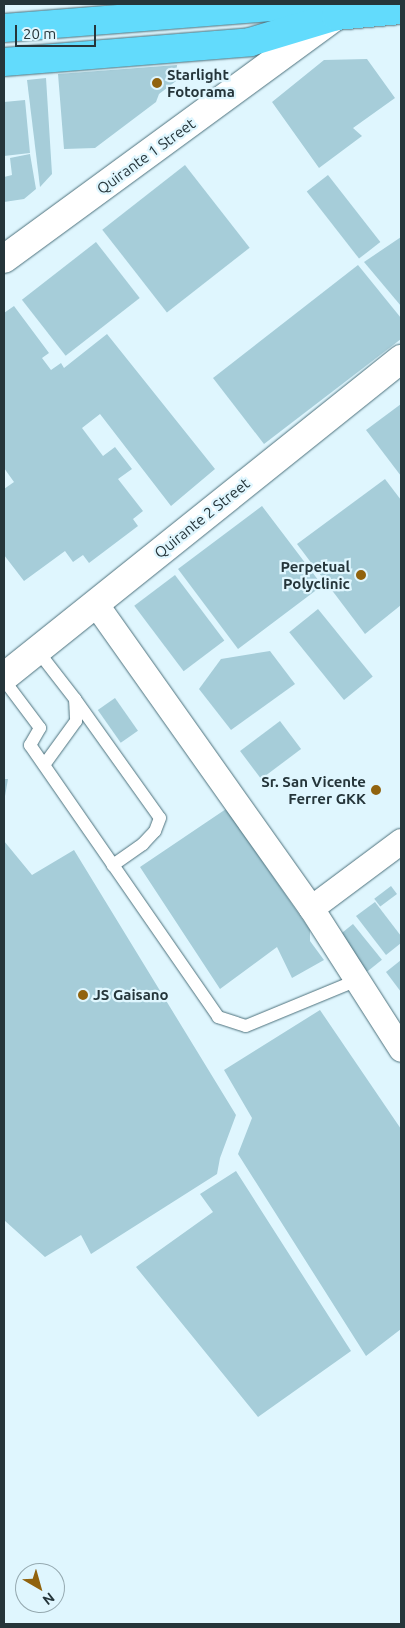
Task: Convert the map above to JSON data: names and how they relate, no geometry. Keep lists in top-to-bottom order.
{
  "streets": {
    "street": ["Quirante 1 Street", "Quirante 2 Street"]
  },
  "places": [
    "Starlight Fotorama",
    "Perpetual Polyclinic",
    "Sr. San Vicente Ferrer GKK",
    "JS Gaisano"
  ],
  "scale_bar": "20 m",
  "north": "bottom right"
}
